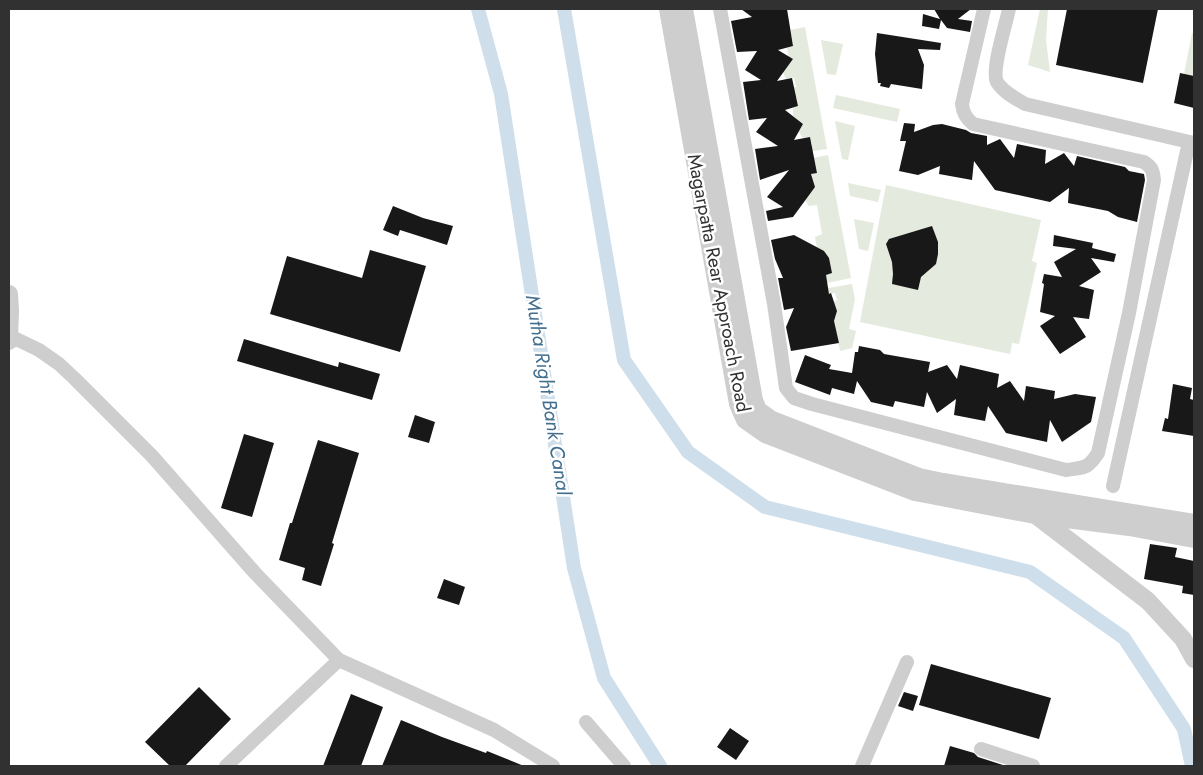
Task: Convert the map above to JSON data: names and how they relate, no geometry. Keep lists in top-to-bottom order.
{
  "streets": {
    "street": ["Magarpatta Rear Approach Road"]
  },
  "water": ["Mutha Right Bank Canal"]
}
